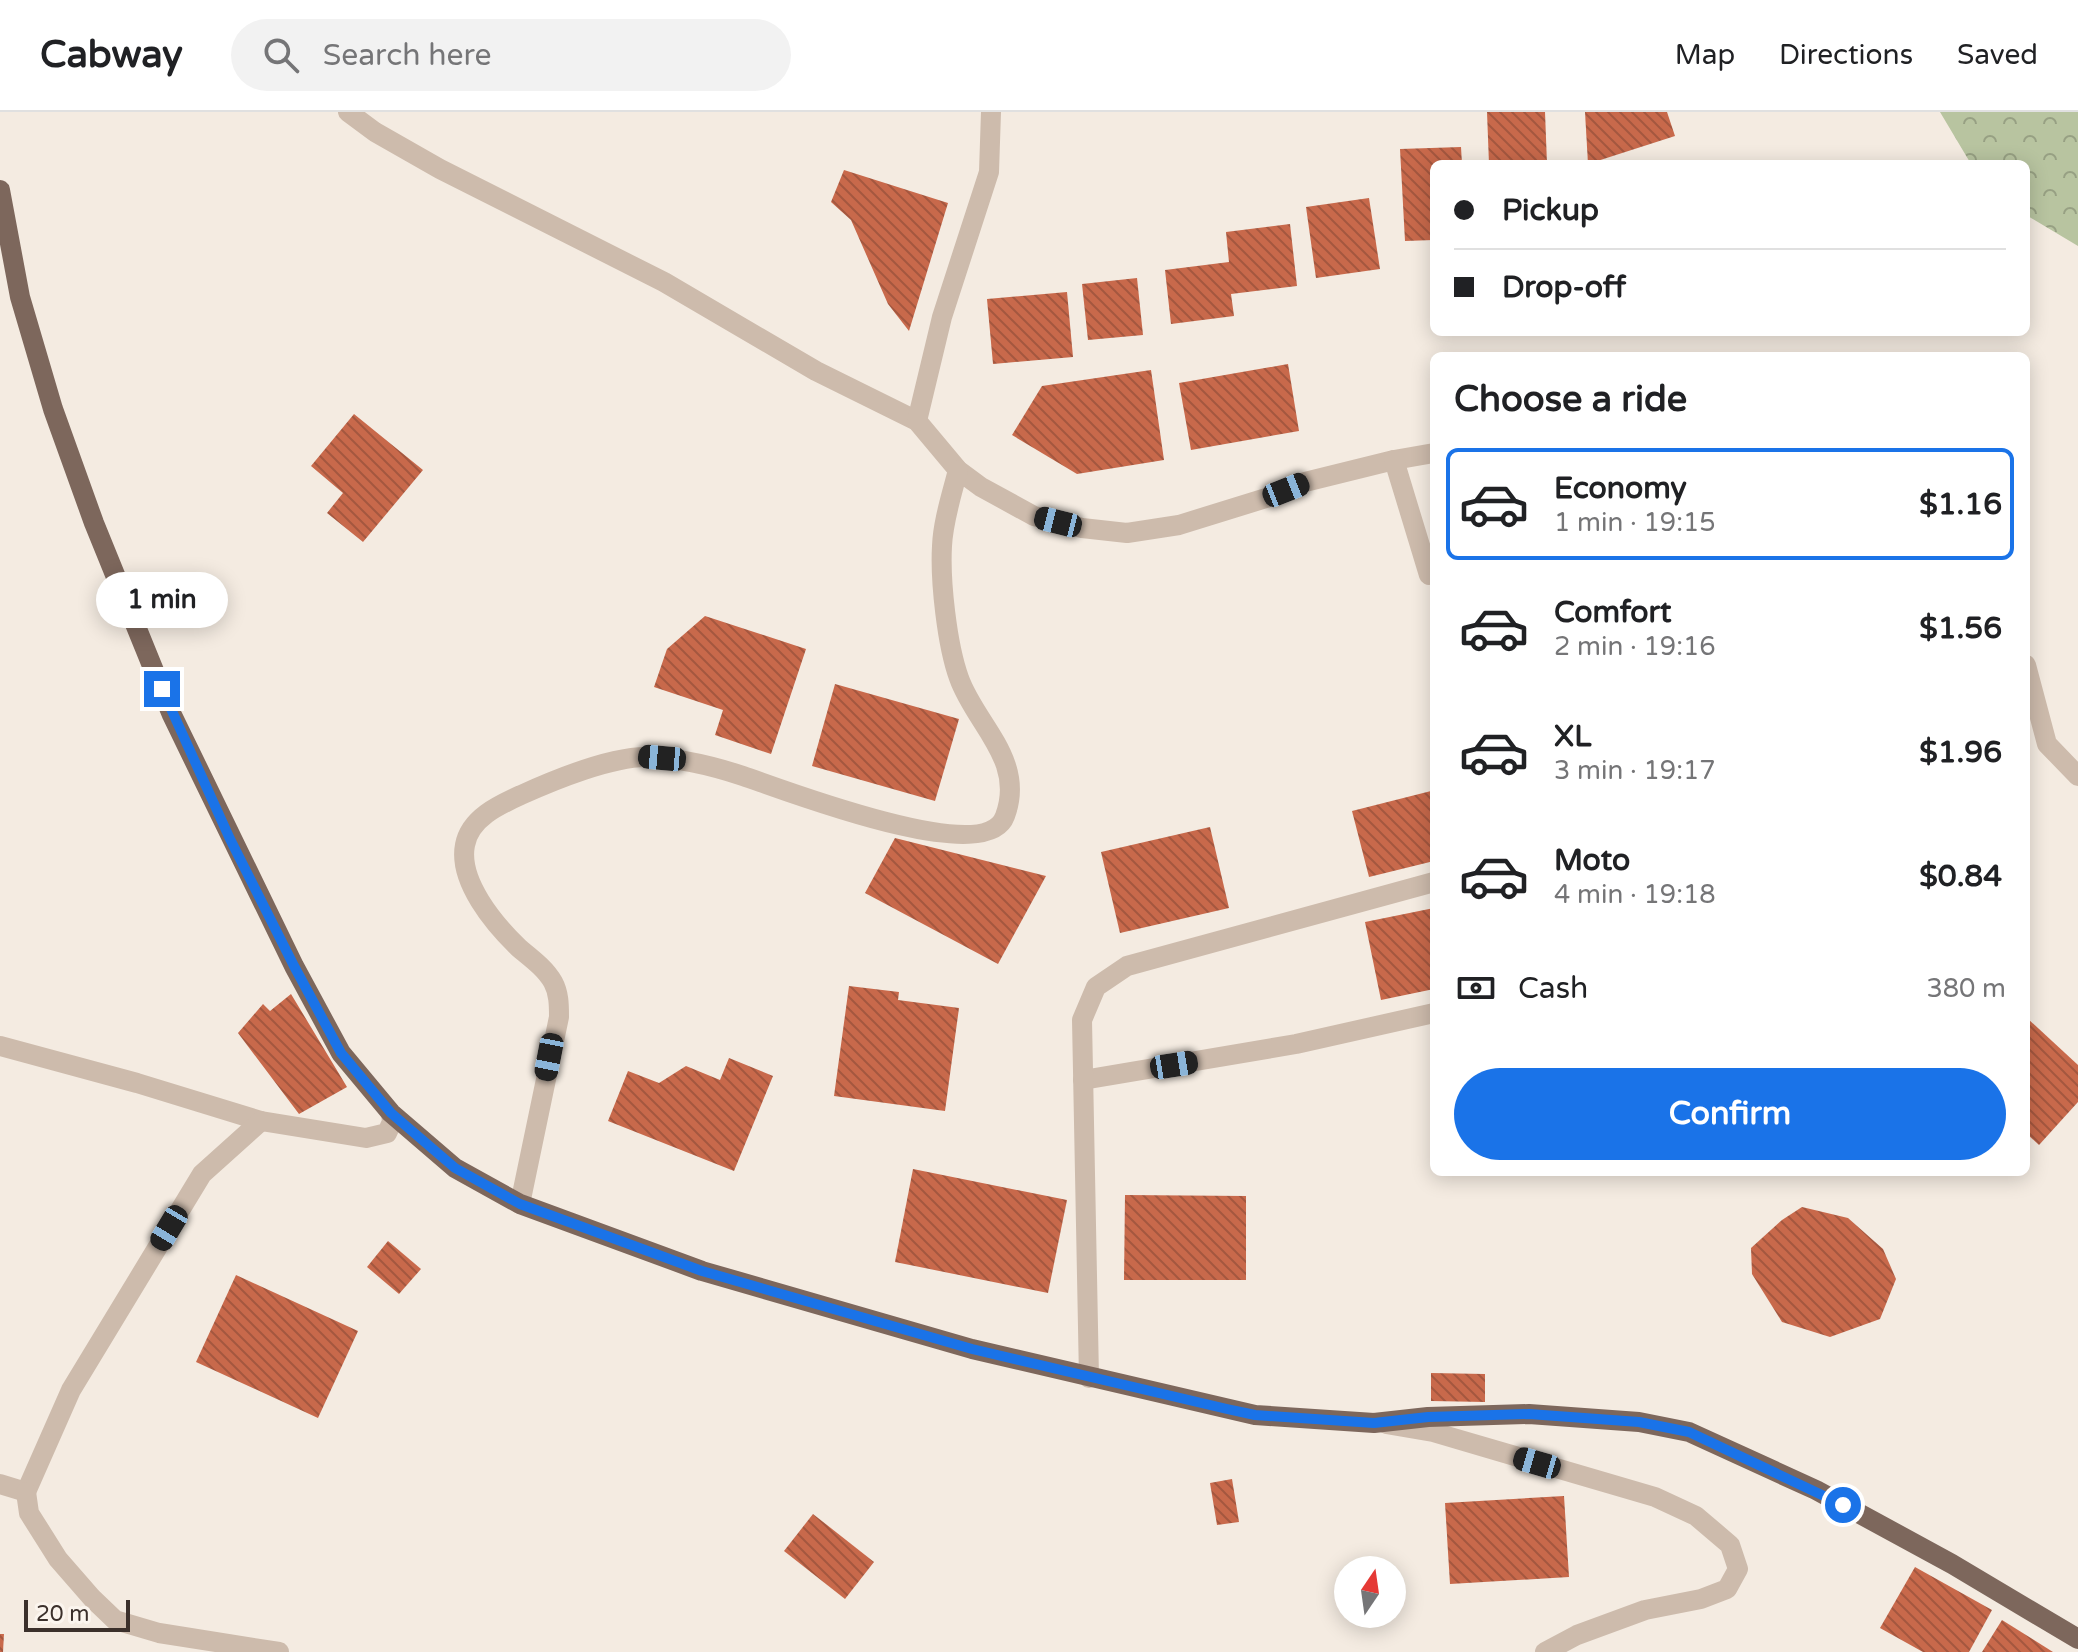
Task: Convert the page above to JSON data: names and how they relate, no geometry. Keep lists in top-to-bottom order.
{
  "scale_bar": "20 m",
  "north": "top",
  "page": {
    "header": "Cabway",
    "search": "Search here",
    "nav": ["Map", "Directions", "Saved"],
    "banner": ["Pickup", "Drop-off"],
    "heading": "Choose a ride",
    "list": [
      {
        "name": "Economy",
        "note": "1 min · 19:15",
        "value": "$1.16"
      },
      {
        "name": "Comfort",
        "note": "2 min · 19:16",
        "value": "$1.56"
      },
      {
        "name": "XL",
        "note": "3 min · 19:17",
        "value": "$1.96"
      },
      {
        "name": "Moto",
        "note": "4 min · 19:18",
        "value": "$0.84"
      }
    ],
    "bubble": "1 min",
    "pay": ["Cash", "380 m"],
    "buttons": "Confirm",
    "scale": "20 m"
  }
}
